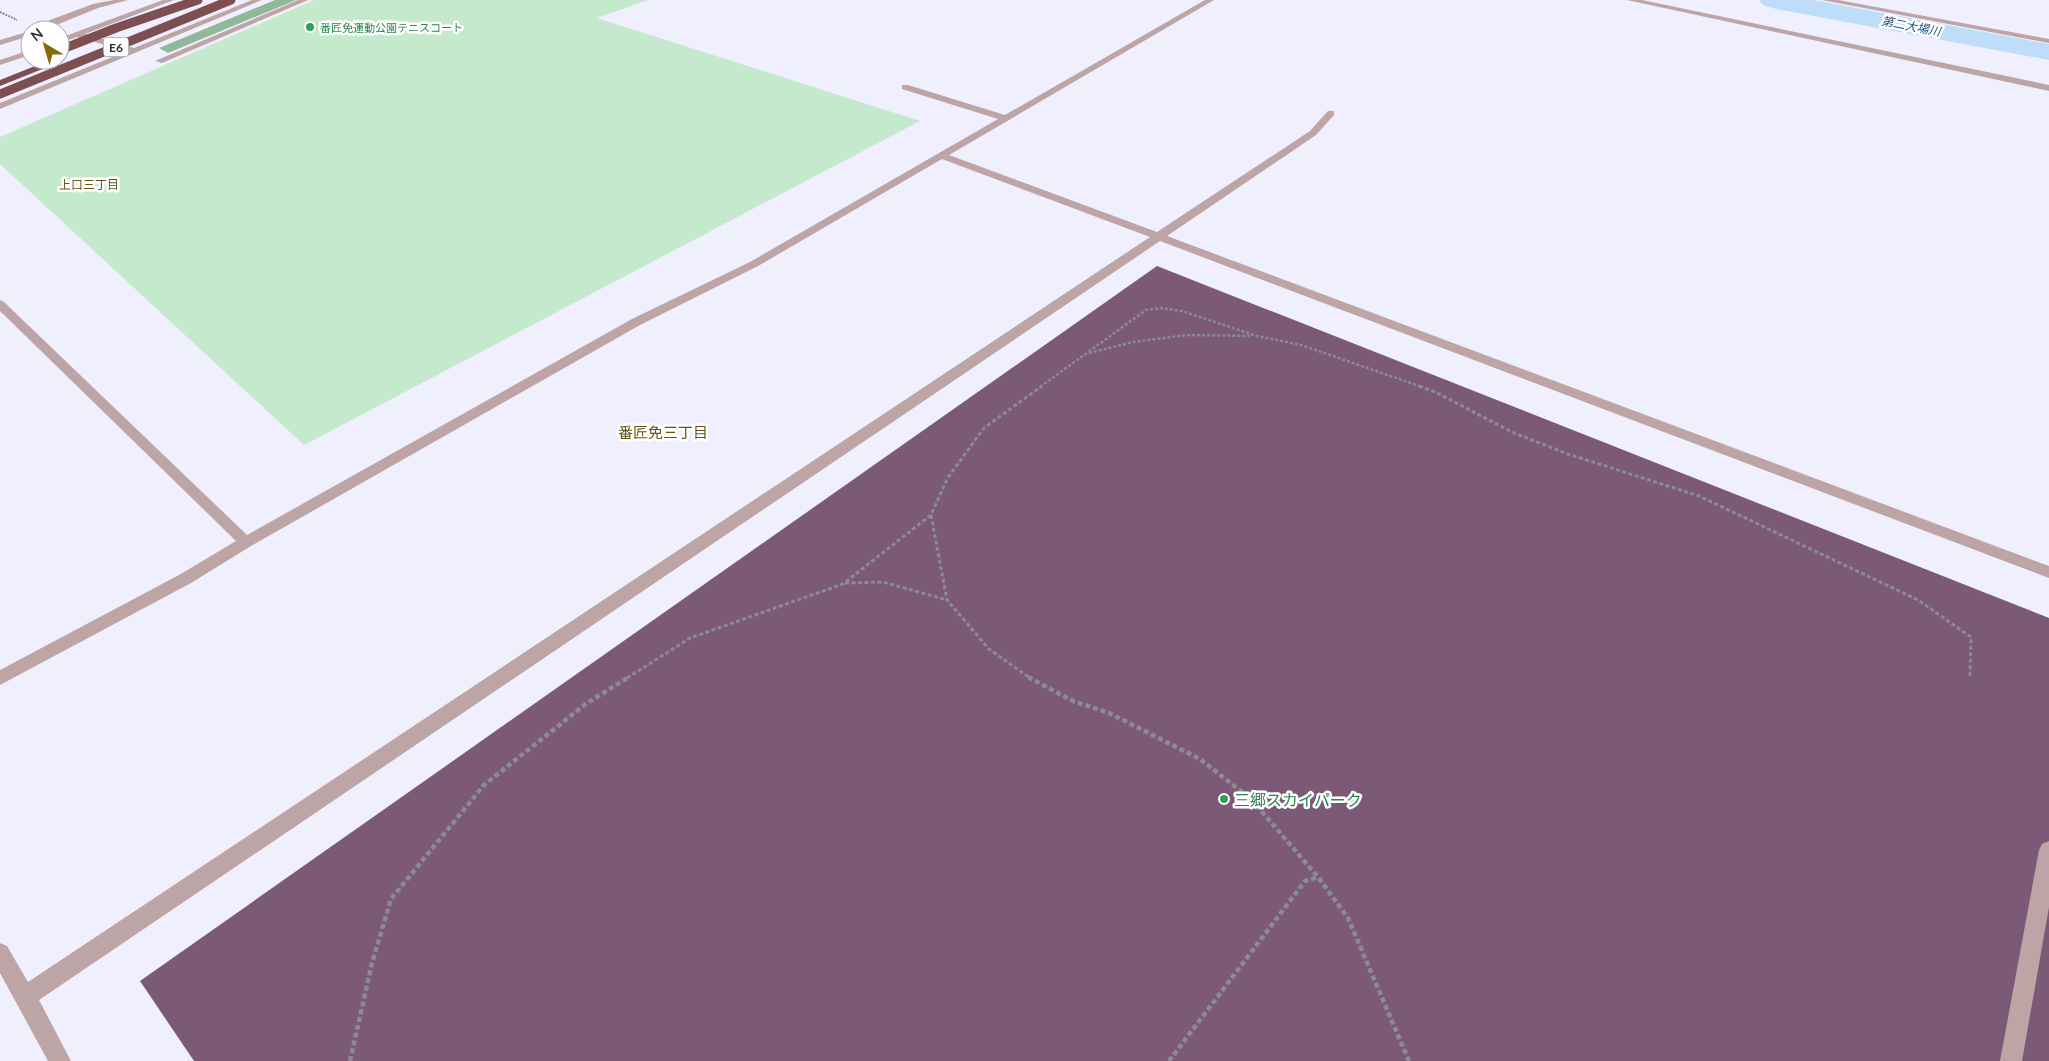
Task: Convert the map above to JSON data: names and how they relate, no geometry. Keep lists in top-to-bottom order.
{
  "streets": {
    "highway": ["E6"]
  },
  "districts": ["上口三丁目", "番匠免三丁目"],
  "water": ["第二大場川"],
  "places": ["番匠免運動公園テニスコート", "三郷スカイパーク"],
  "north": "top left"
}
